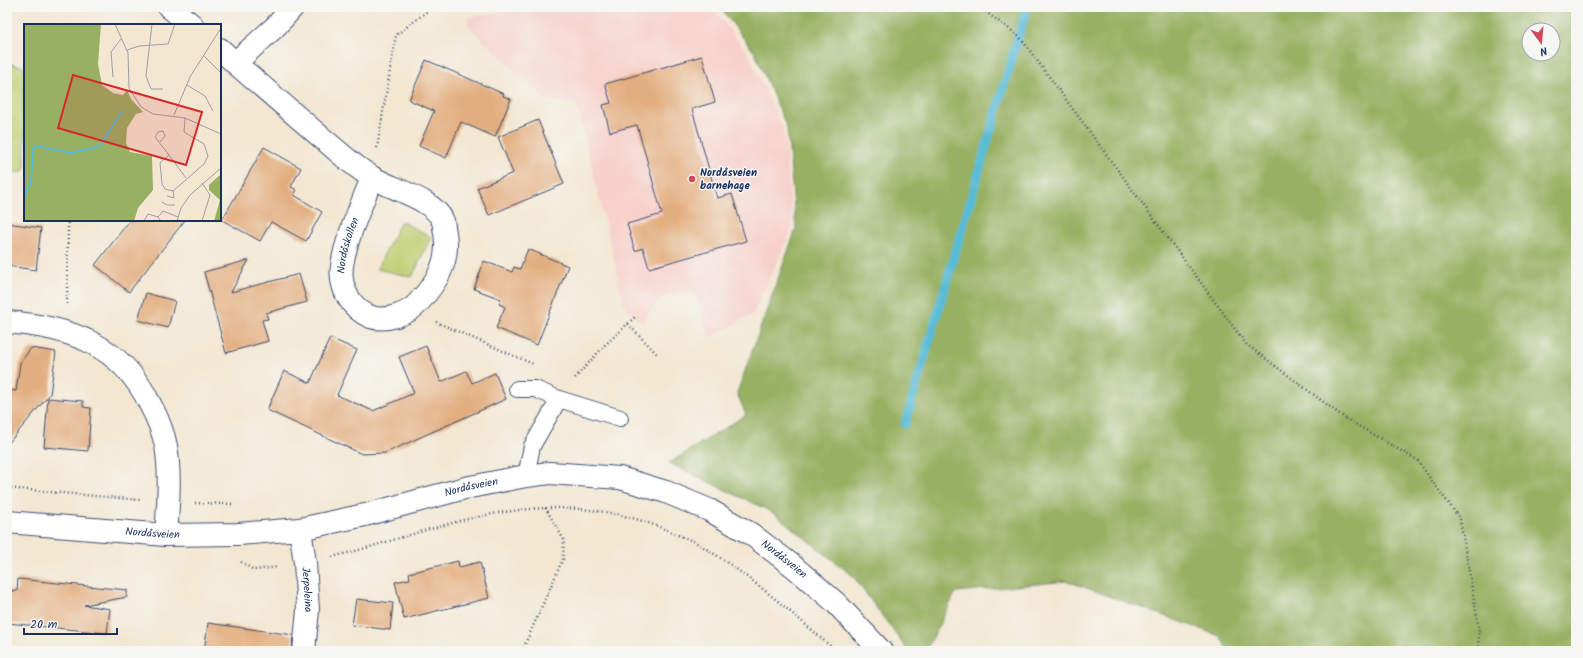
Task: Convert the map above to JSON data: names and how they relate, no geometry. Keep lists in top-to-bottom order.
{
  "streets": {
    "street": ["Nordåskollen", "Nordåsveien", "Jerpeleina"]
  },
  "crossings": [
    ["Nordåsveien", "Jerpeleina"]
  ],
  "places": ["Nordåsveien barnehage"],
  "scale_bar": "20 m",
  "north": "bottom"
}
